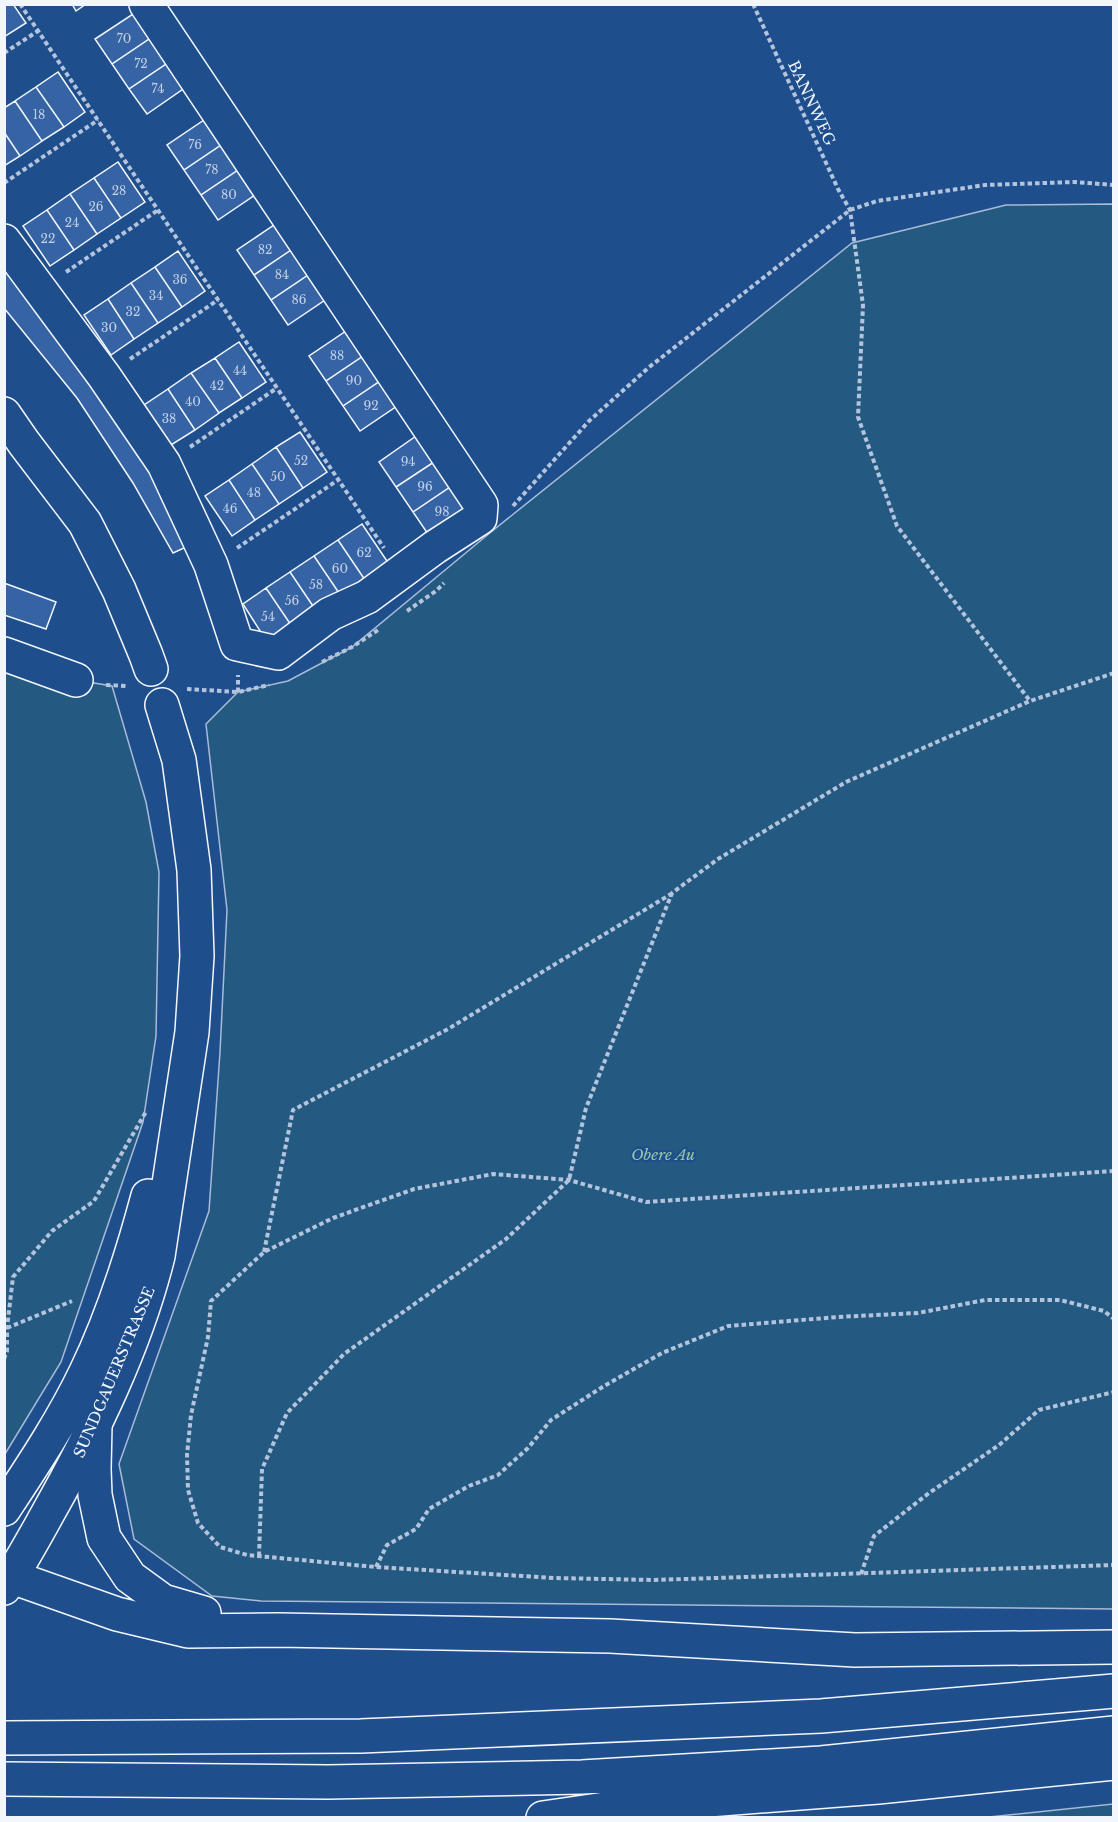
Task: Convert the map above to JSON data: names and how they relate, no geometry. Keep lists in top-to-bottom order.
{
  "streets": {
    "main road": ["SUNDGAUERSTRASSE"],
    "path": ["BANNWEG"]
  },
  "parks": ["Obere Au"],
  "house_numbers": [
    "70",
    "72",
    "74",
    "18",
    "76",
    "78",
    "28",
    "80",
    "26",
    "24",
    "22",
    "82",
    "84",
    "36",
    "34",
    "86",
    "32",
    "30",
    "88",
    "44",
    "90",
    "42",
    "40",
    "92",
    "38",
    "52",
    "94",
    "50",
    "96",
    "48",
    "46",
    "98",
    "62",
    "60",
    "58",
    "56",
    "54"
  ]
}
